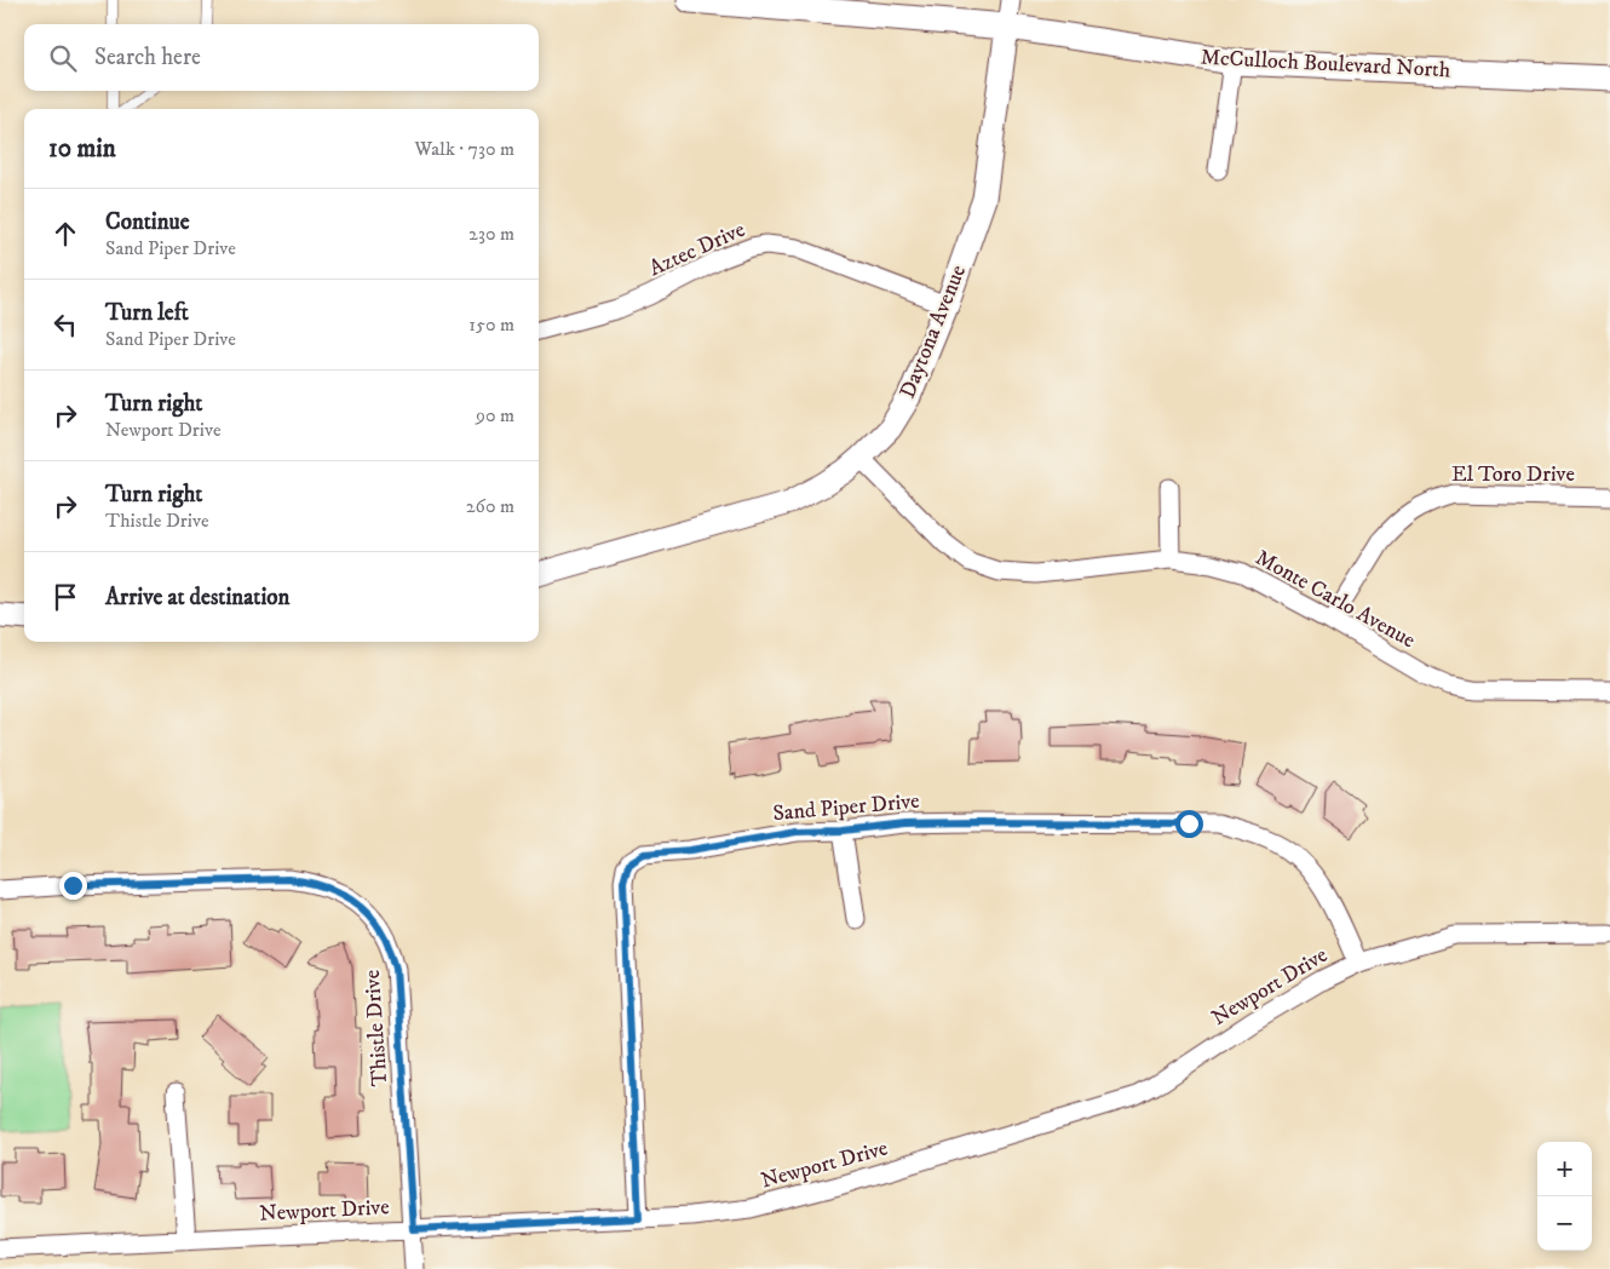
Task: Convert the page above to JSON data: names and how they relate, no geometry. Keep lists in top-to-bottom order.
{
  "streets": {
    "main road": ["McCulloch Boulevard North"],
    "street": [
      "Aztec Drive",
      "Daytona Avenue",
      "El Toro Drive",
      "Monte Carlo Avenue",
      "Sand Piper Drive",
      "Newport Drive",
      "Thistle Drive"
    ]
  },
  "crossings": [
    ["McCulloch Boulevard North", "Daytona Avenue"],
    ["Aztec Drive", "Daytona Avenue"],
    ["Daytona Avenue", "Monte Carlo Avenue"],
    ["El Toro Drive", "Monte Carlo Avenue"],
    ["Sand Piper Drive", "Newport Drive"],
    ["Newport Drive", "Thistle Drive"]
  ],
  "page": {
    "search": "Search here",
    "heading": ["10 min", "Walk · 730 m"],
    "list": [
      ["Continue", "Sand Piper Drive", "230 m"],
      ["Turn left", "Sand Piper Drive", "150 m"],
      ["Turn right", "Newport Drive", "90 m"],
      ["Turn right", "Thistle Drive", "260 m"],
      "Arrive at destination"
    ],
    "map_buttons": ["+", "−"]
  }
}
